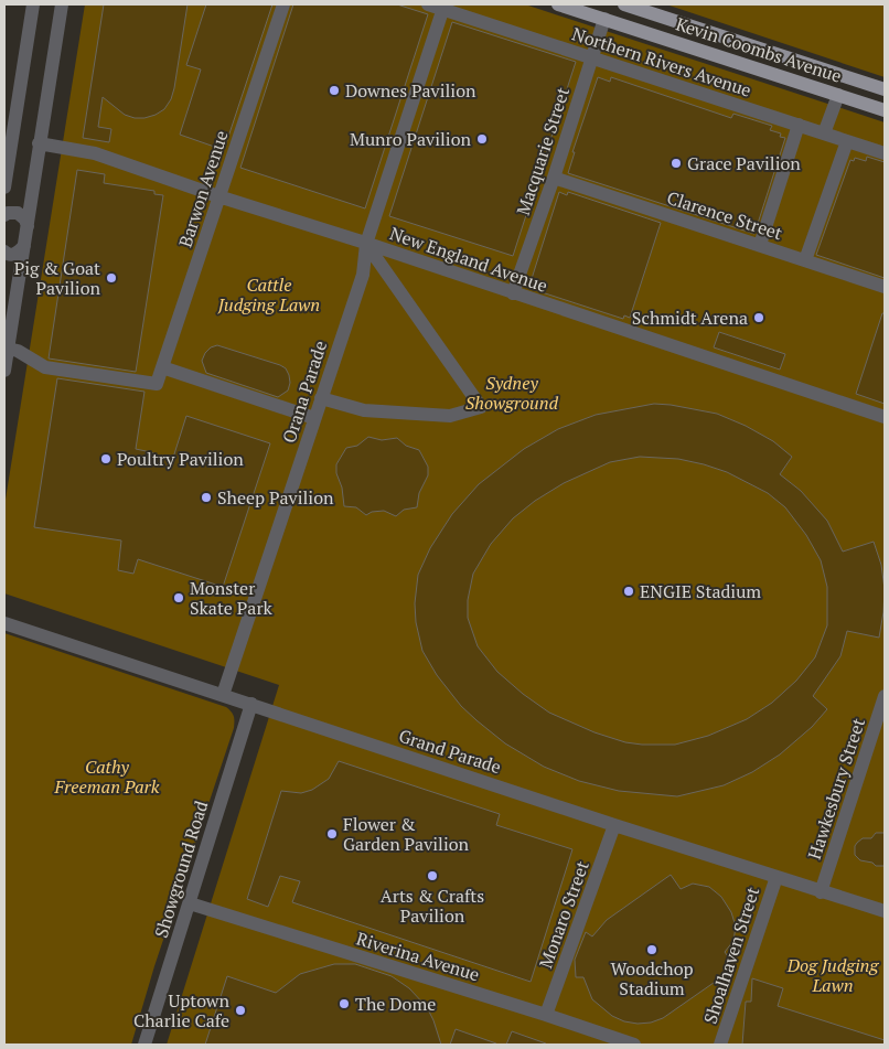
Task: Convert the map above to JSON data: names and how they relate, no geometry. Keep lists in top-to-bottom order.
{
  "streets": {
    "main road": ["Kevin Coombs Avenue"],
    "street": [
      "Northern Rivers Avenue",
      "Macquarie Street",
      "Barwon Avenue",
      "Clarence Street",
      "New England Avenue",
      "Orana Parade",
      "Grand Parade",
      "Hawkesbury Street",
      "Showground Road",
      "Monaro Street",
      "Shoalhaven Street",
      "Riverina Avenue"
    ]
  },
  "crossings": [
    ["Kevin Coombs Avenue", "Macquarie Street"],
    ["Northern Rivers Avenue", "Macquarie Street"],
    ["Northern Rivers Avenue", "Orana Parade"],
    ["Macquarie Street", "Clarence Street"],
    ["Macquarie Street", "New England Avenue"],
    ["Barwon Avenue", "New England Avenue"],
    ["New England Avenue", "Orana Parade"],
    ["Orana Parade", "Grand Parade"],
    ["Grand Parade", "Hawkesbury Street"],
    ["Grand Parade", "Showground Road"],
    ["Grand Parade", "Monaro Street"],
    ["Grand Parade", "Shoalhaven Street"],
    ["Showground Road", "Riverina Avenue"],
    ["Monaro Street", "Riverina Avenue"]
  ],
  "parks": [
    "Cattle Judging Lawn",
    "Sydney Showground",
    "Cathy Freeman Park",
    "Dog Judging Lawn"
  ],
  "places": [
    "Downes Pavilion",
    "Munro Pavilion",
    "Grace Pavilion",
    "Pig & Goat Pavilion",
    "Schmidt Arena",
    "Poultry Pavilion",
    "Sheep Pavilion",
    "ENGIE Stadium",
    "Monster Skate Park",
    "Flower & Garden Pavilion",
    "Arts & Crafts Pavilion",
    "Woodchop Stadium",
    "The Dome",
    "Uptown Charlie Cafe"
  ]
}
